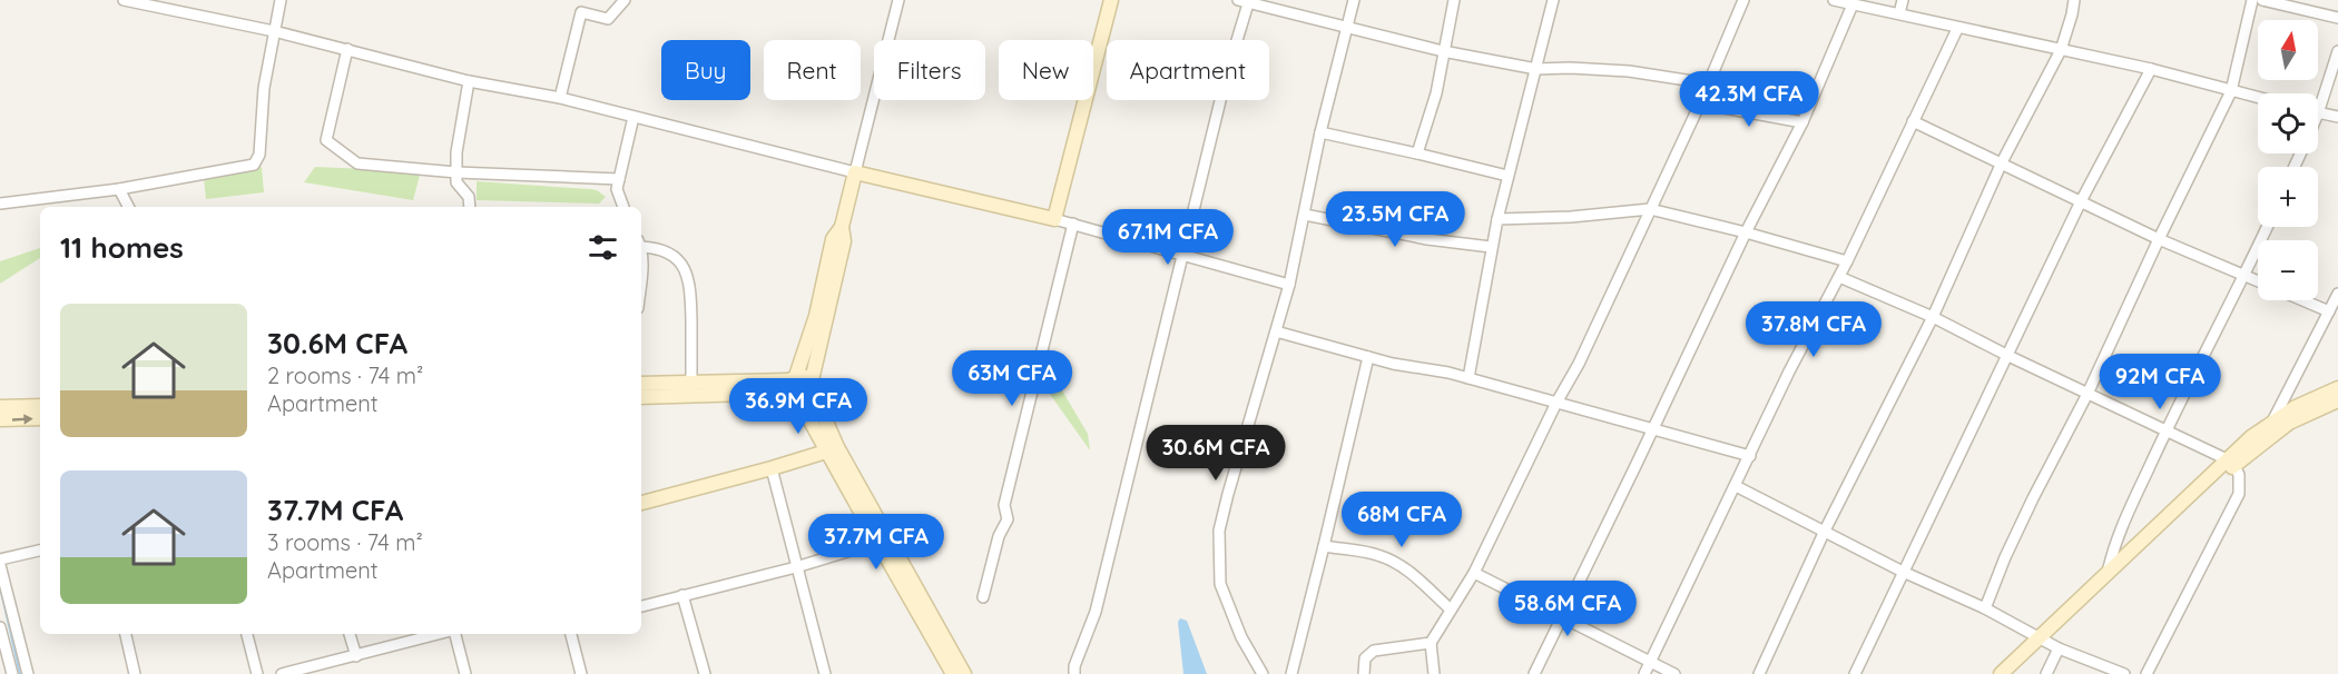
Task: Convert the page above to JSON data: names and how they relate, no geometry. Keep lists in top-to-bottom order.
{
  "north": "top",
  "page": {
    "map_buttons": ["+", "−"],
    "chip": [
      "Buy",
      "Rent",
      "Filters",
      "New",
      "Apartment"
    ],
    "price": [
      "42.3M CFA",
      "23.5M CFA",
      "67.1M CFA",
      "37.8M CFA",
      "63M CFA",
      "92M CFA",
      "36.9M CFA",
      "30.6M CFA",
      "68M CFA",
      "37.7M CFA",
      "58.6M CFA"
    ],
    "heading": "11 homes",
    "list": [
      {
        "name": "30.6M CFA",
        "note": "2 rooms · 74 m² · Apartment"
      },
      {
        "name": "37.7M CFA",
        "note": "3 rooms · 74 m² · Apartment"
      }
    ]
  }
}
